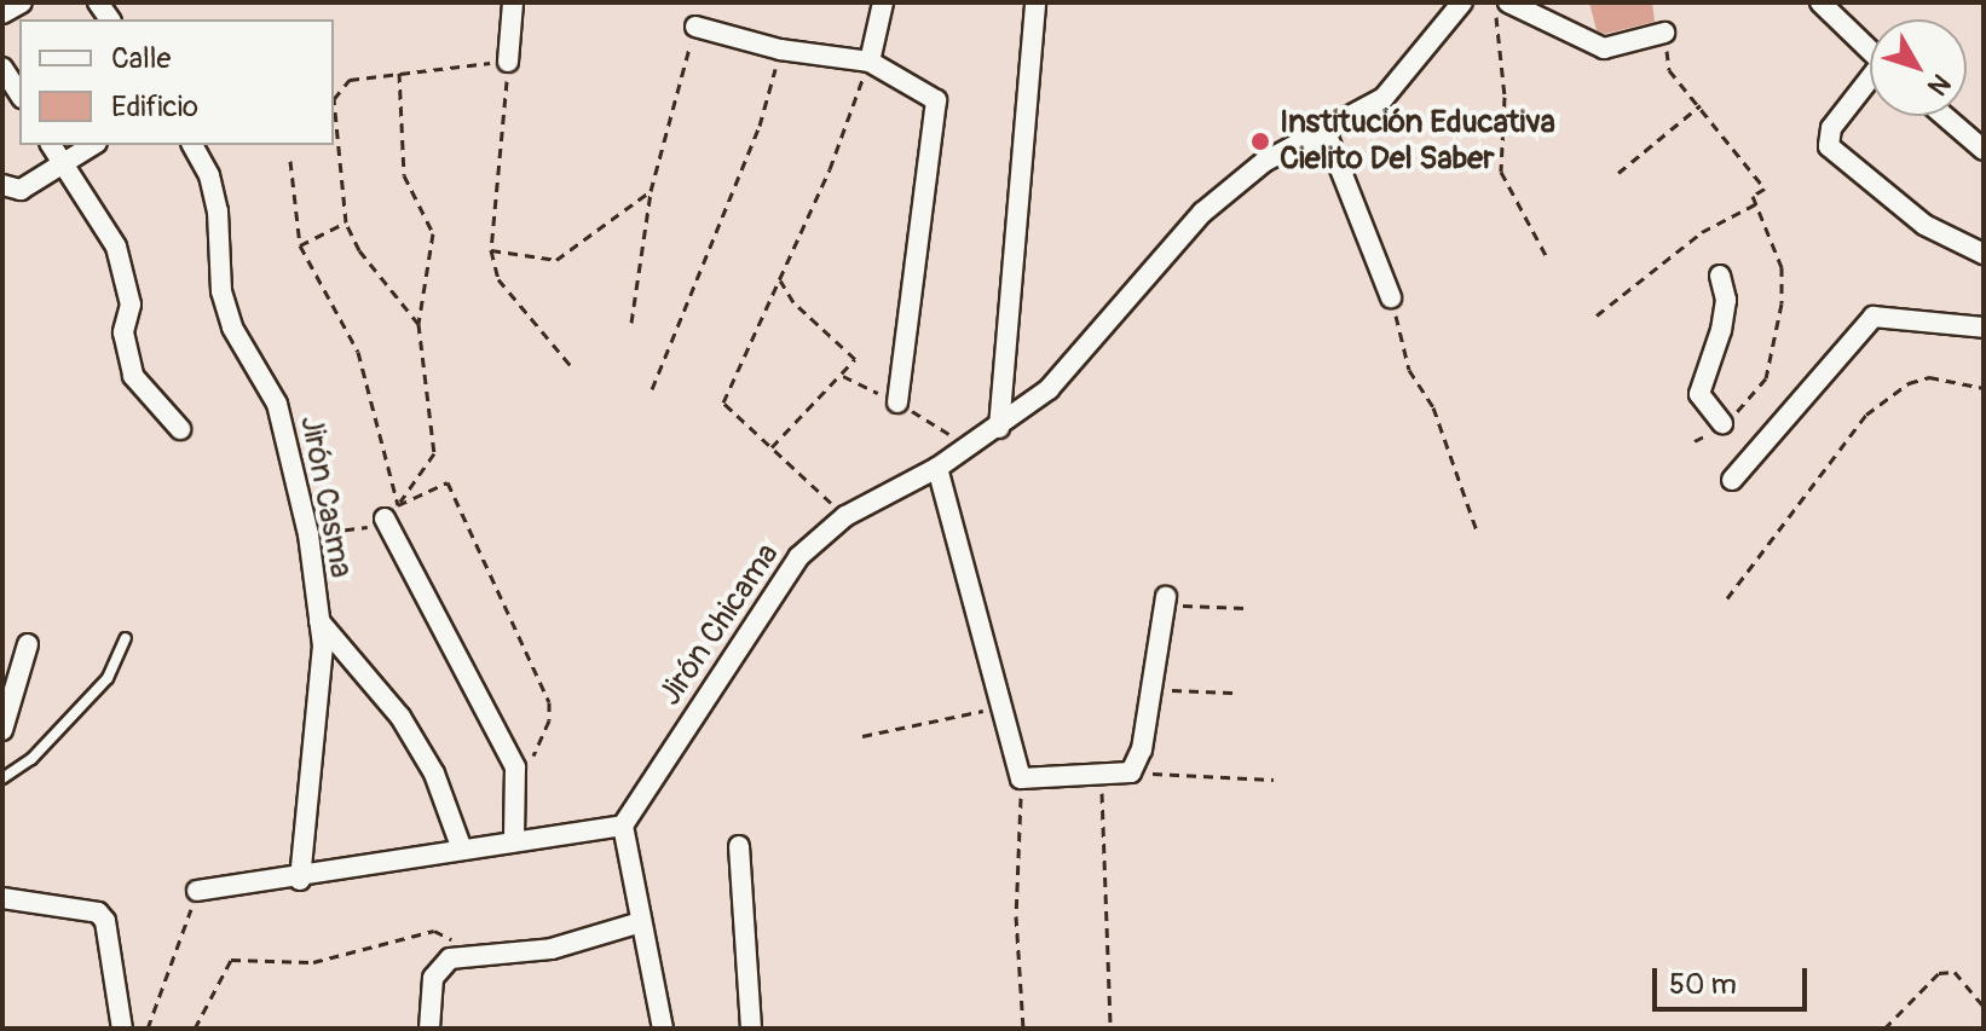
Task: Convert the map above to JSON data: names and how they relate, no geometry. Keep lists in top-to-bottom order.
{
  "streets": {
    "street": ["Jirón Casma", "Jirón Chicama"]
  },
  "places": ["Institución Educativa Cielito Del Saber"],
  "legend": ["Calle", "Edificio"],
  "scale_bar": "50 m",
  "north": "bottom right"
}
